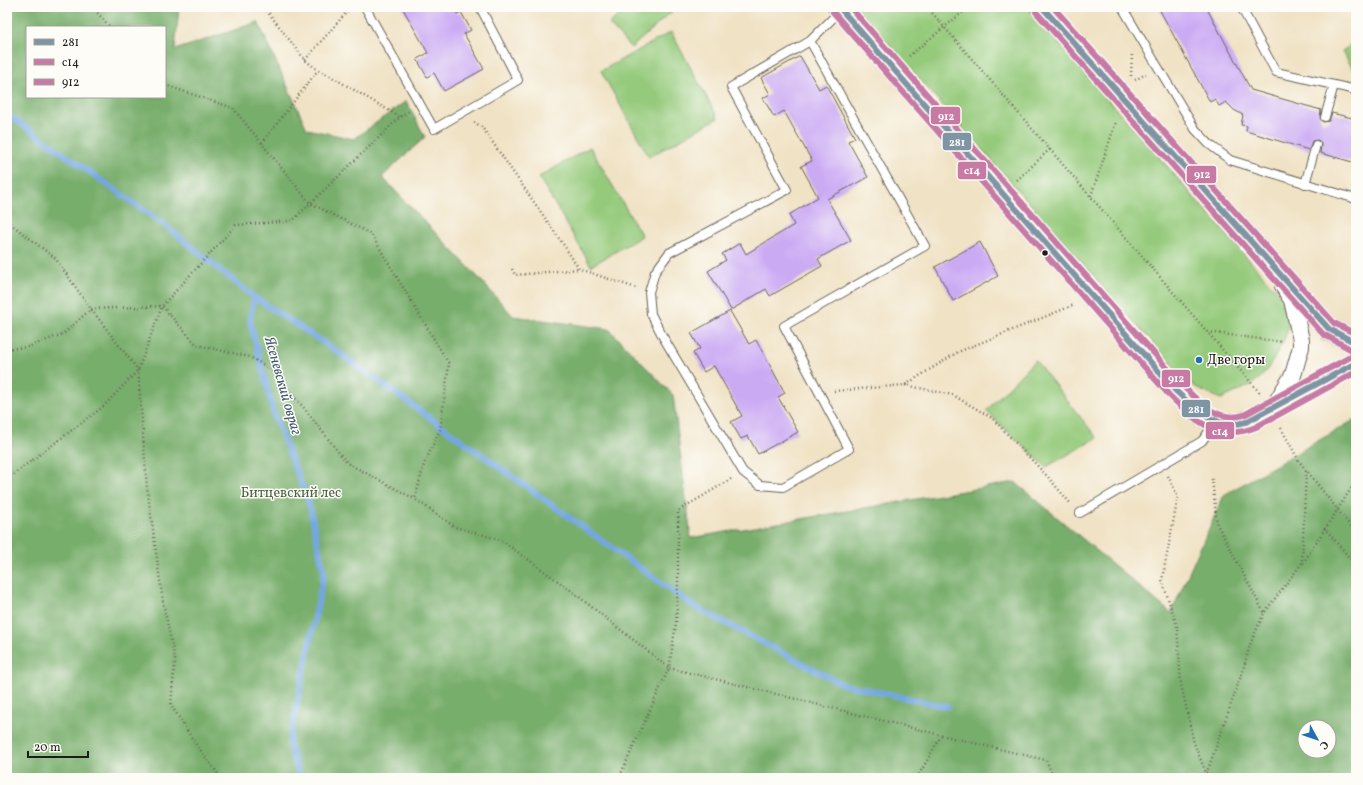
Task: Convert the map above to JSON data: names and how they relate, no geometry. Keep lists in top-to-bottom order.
{
  "water": ["Ясеневский овраг"],
  "parks": ["Битцевский лес"],
  "places": ["Две горы"],
  "lines": ["transit line 281", "transit line 912", "transit line с14"],
  "legend": ["281", "с14", "912"],
  "scale_bar": "20 m",
  "north": "bottom right"
}
